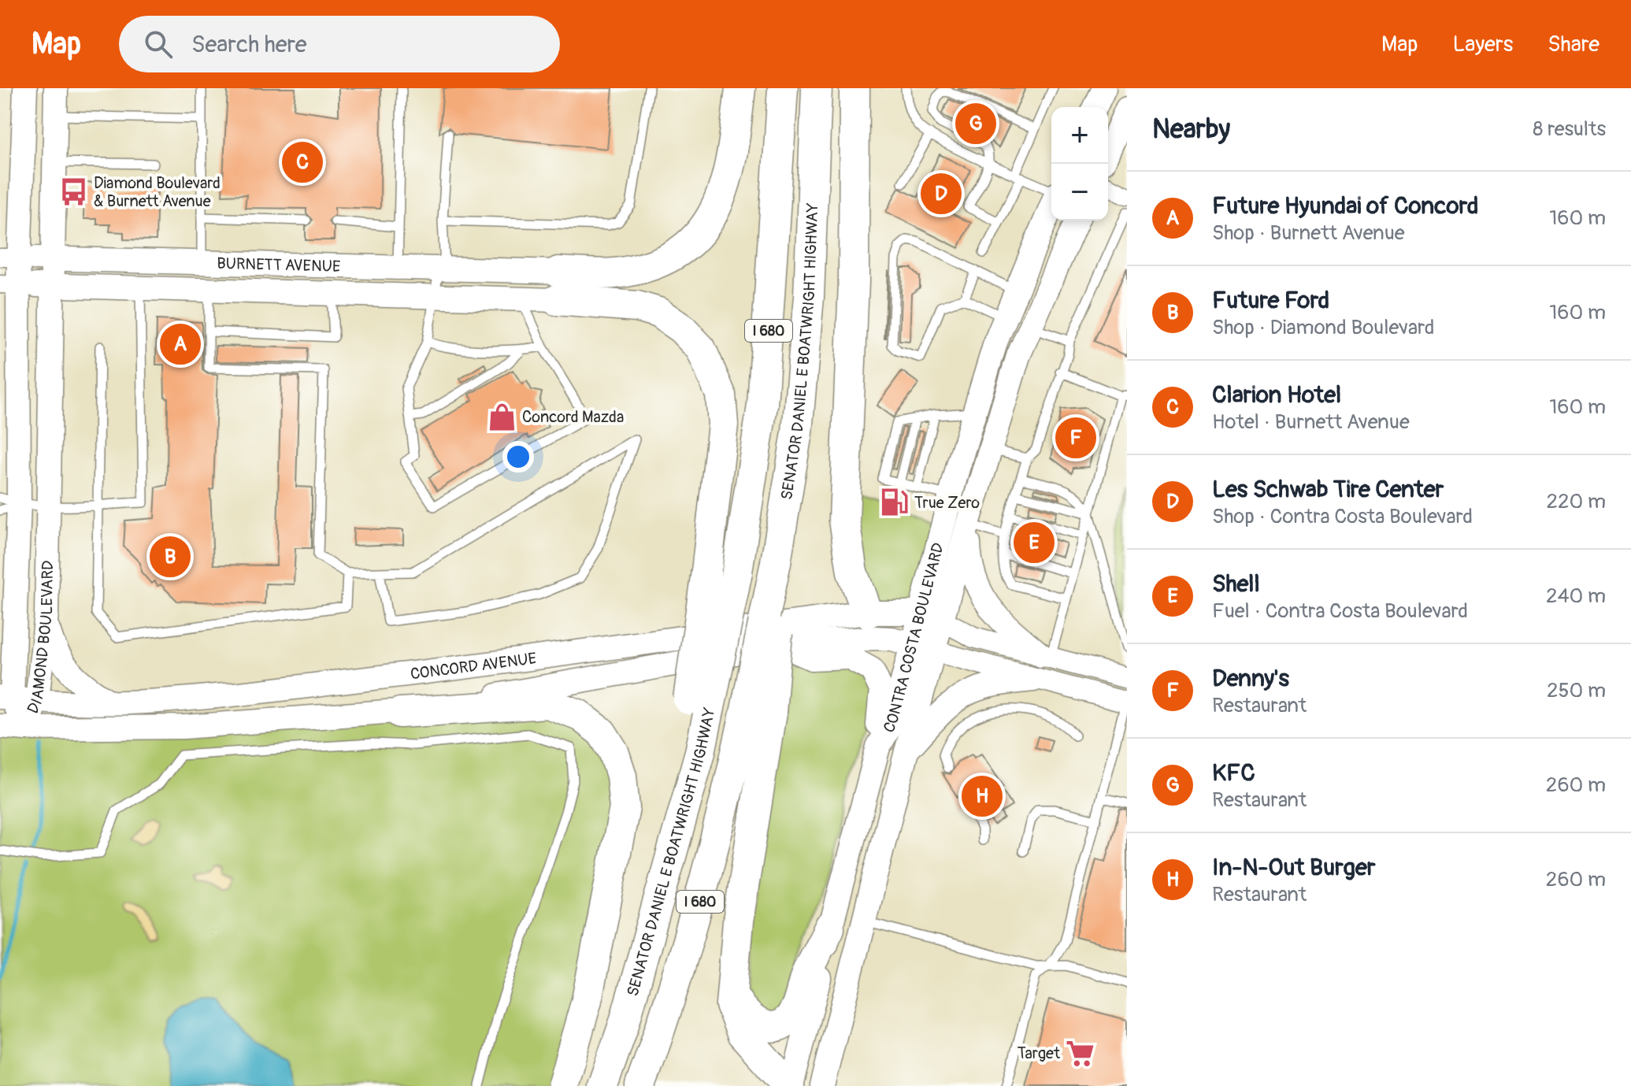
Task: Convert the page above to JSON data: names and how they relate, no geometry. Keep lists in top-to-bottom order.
{
  "streets": {
    "highway": ["I 680", "SENATOR DANIEL E BOATWRIGHT HIGHWAY"],
    "main road": [
      "BURNETT AVENUE",
      "DIAMOND BOULEVARD",
      "CONTRA COSTA BOULEVARD",
      "CONCORD AVENUE"
    ]
  },
  "crossings": [
    ["BURNETT AVENUE", "DIAMOND BOULEVARD"],
    ["DIAMOND BOULEVARD", "CONCORD AVENUE"],
    ["CONTRA COSTA BOULEVARD", "CONCORD AVENUE"]
  ],
  "places": {
    "bus stop": ["Diamond Boulevard & Burnett Avenue"],
    "shop": ["Concord Mazda"],
    "fuel station": ["True Zero"],
    "supermarket": ["Target"]
  },
  "page": {
    "header": "Map",
    "search": "Search here",
    "nav": ["Map", "Layers", "Share"],
    "heading": ["Nearby", "8 results"],
    "pins": [
      "G",
      "C",
      "D",
      "A",
      "F",
      "E",
      "B",
      "H"
    ],
    "map_buttons": ["+", "−"],
    "list": [
      {
        "mark": "A",
        "name": "Future Hyundai of Concord",
        "note": "Shop · Burnett Avenue",
        "value": "160 m"
      },
      {
        "mark": "B",
        "name": "Future Ford",
        "note": "Shop · Diamond Boulevard",
        "value": "160 m"
      },
      {
        "mark": "C",
        "name": "Clarion Hotel",
        "note": "Hotel · Burnett Avenue",
        "value": "160 m"
      },
      {
        "mark": "D",
        "name": "Les Schwab Tire Center",
        "note": "Shop · Contra Costa Boulevard",
        "value": "220 m"
      },
      {
        "mark": "E",
        "name": "Shell",
        "note": "Fuel · Contra Costa Boulevard",
        "value": "240 m"
      },
      {
        "mark": "F",
        "name": "Denny's",
        "note": "Restaurant",
        "value": "250 m"
      },
      {
        "mark": "G",
        "name": "KFC",
        "note": "Restaurant",
        "value": "260 m"
      },
      {
        "mark": "H",
        "name": "In-N-Out Burger",
        "note": "Restaurant",
        "value": "260 m"
      }
    ]
  }
}
